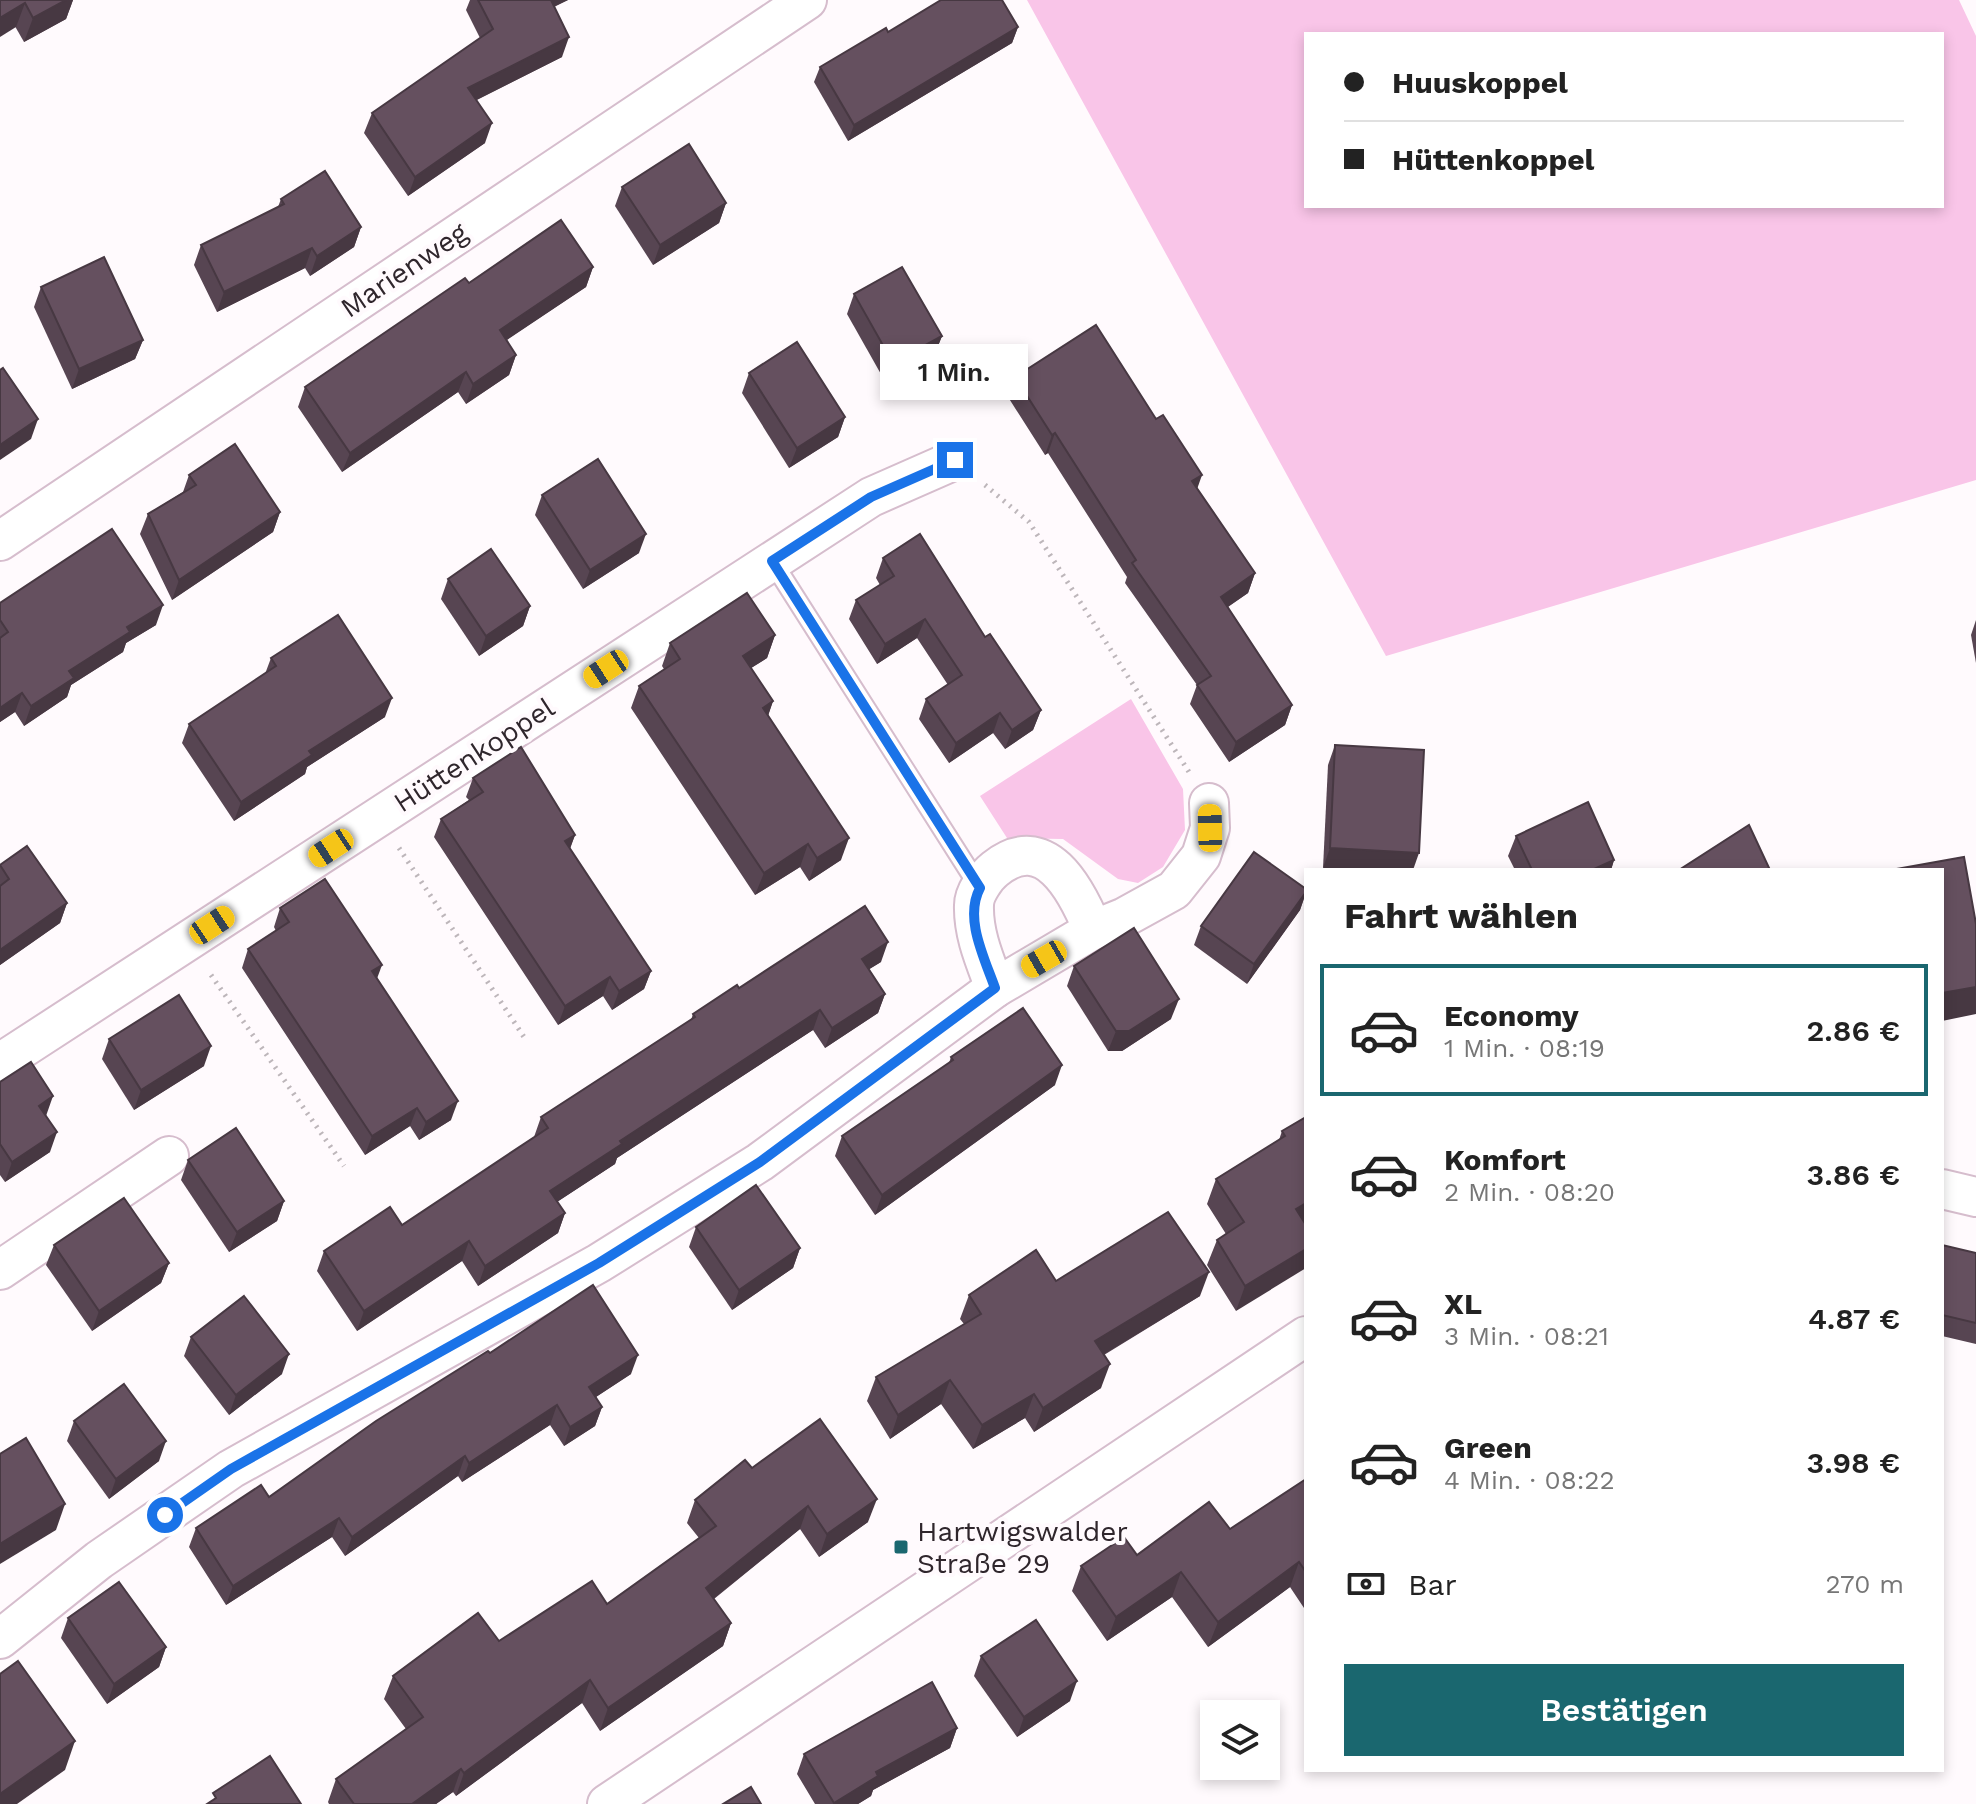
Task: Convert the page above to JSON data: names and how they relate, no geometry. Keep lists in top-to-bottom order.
{
  "streets": {
    "street": ["Marienweg", "Hüttenkoppel"]
  },
  "places": {
    "transit": ["Hartwigswalder Straße 29"]
  },
  "page": {
    "banner": ["Huuskoppel", "Hüttenkoppel"],
    "bubble": "1 Min.",
    "heading": "Fahrt wählen",
    "list": [
      {
        "name": "Economy",
        "note": "1 Min. · 08:19",
        "value": "2.86 €"
      },
      {
        "name": "Komfort",
        "note": "2 Min. · 08:20",
        "value": "3.86 €"
      },
      {
        "name": "XL",
        "note": "3 Min. · 08:21",
        "value": "4.87 €"
      },
      {
        "name": "Green",
        "note": "4 Min. · 08:22",
        "value": "3.98 €"
      }
    ],
    "pay": ["Bar", "270 m"],
    "buttons": "Bestätigen"
  }
}
